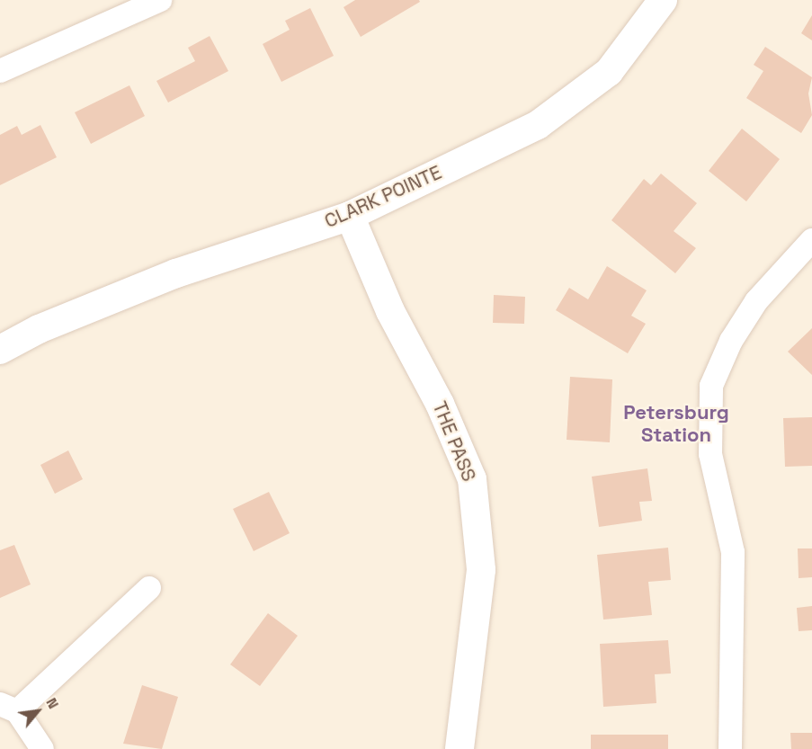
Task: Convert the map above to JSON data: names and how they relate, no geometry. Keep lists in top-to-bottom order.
{
  "streets": {
    "street": ["CLARK POINTE", "THE PASS"]
  },
  "crossings": [
    ["CLARK POINTE", "THE PASS"]
  ],
  "districts": ["Petersburg Station"],
  "north": "top right"
}
